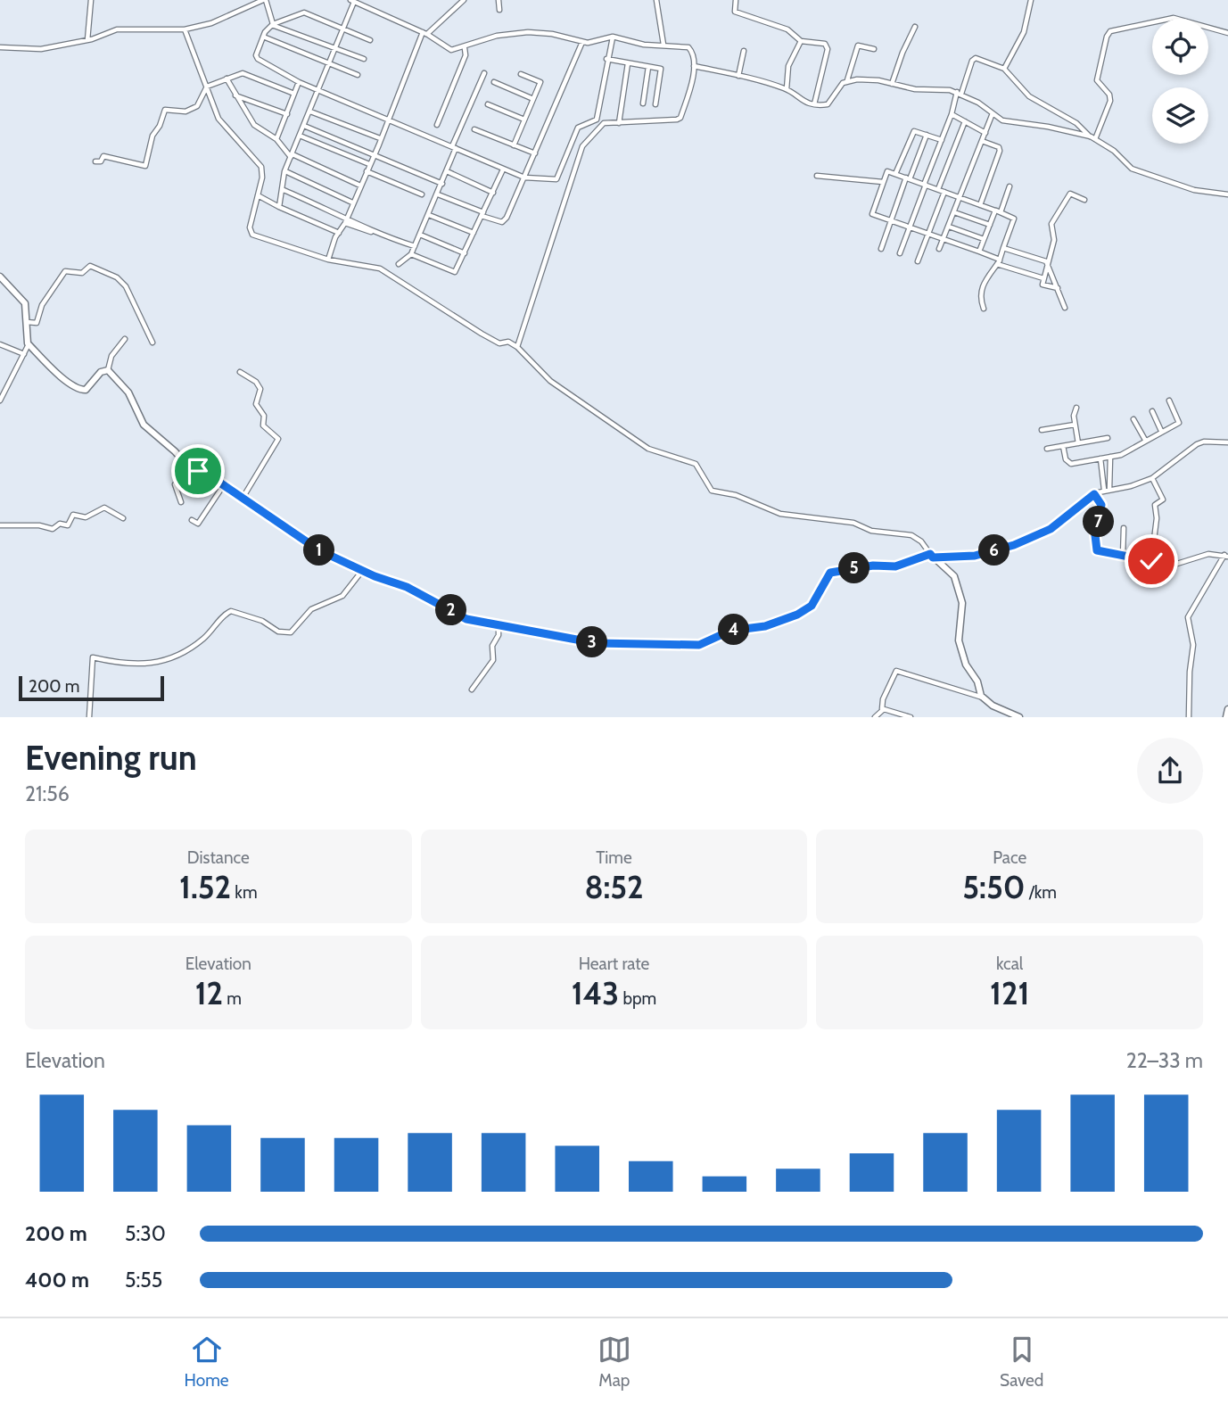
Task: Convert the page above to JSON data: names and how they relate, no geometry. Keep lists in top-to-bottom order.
{
  "scale_bar": "200 m",
  "page": {
    "pins": [
      "7",
      "1",
      "6",
      "5",
      "2",
      "4",
      "3"
    ],
    "scale": "200 m",
    "heading": ["Evening run", "21:56"],
    "stats": [
      ["Distance", "1.52 km"],
      ["Time", "8:52"],
      ["Pace", "5:50 /km"],
      ["Elevation", "12 m"],
      ["Heart rate", "143 bpm"],
      ["kcal", "121"]
    ],
    "chart": ["Elevation", "22–33 m"],
    "list": [
      {
        "name": "200 m",
        "note": "5:30"
      },
      {
        "name": "400 m",
        "note": "5:55"
      }
    ],
    "tabs": ["Home", "Map", "Saved"]
  }
}
